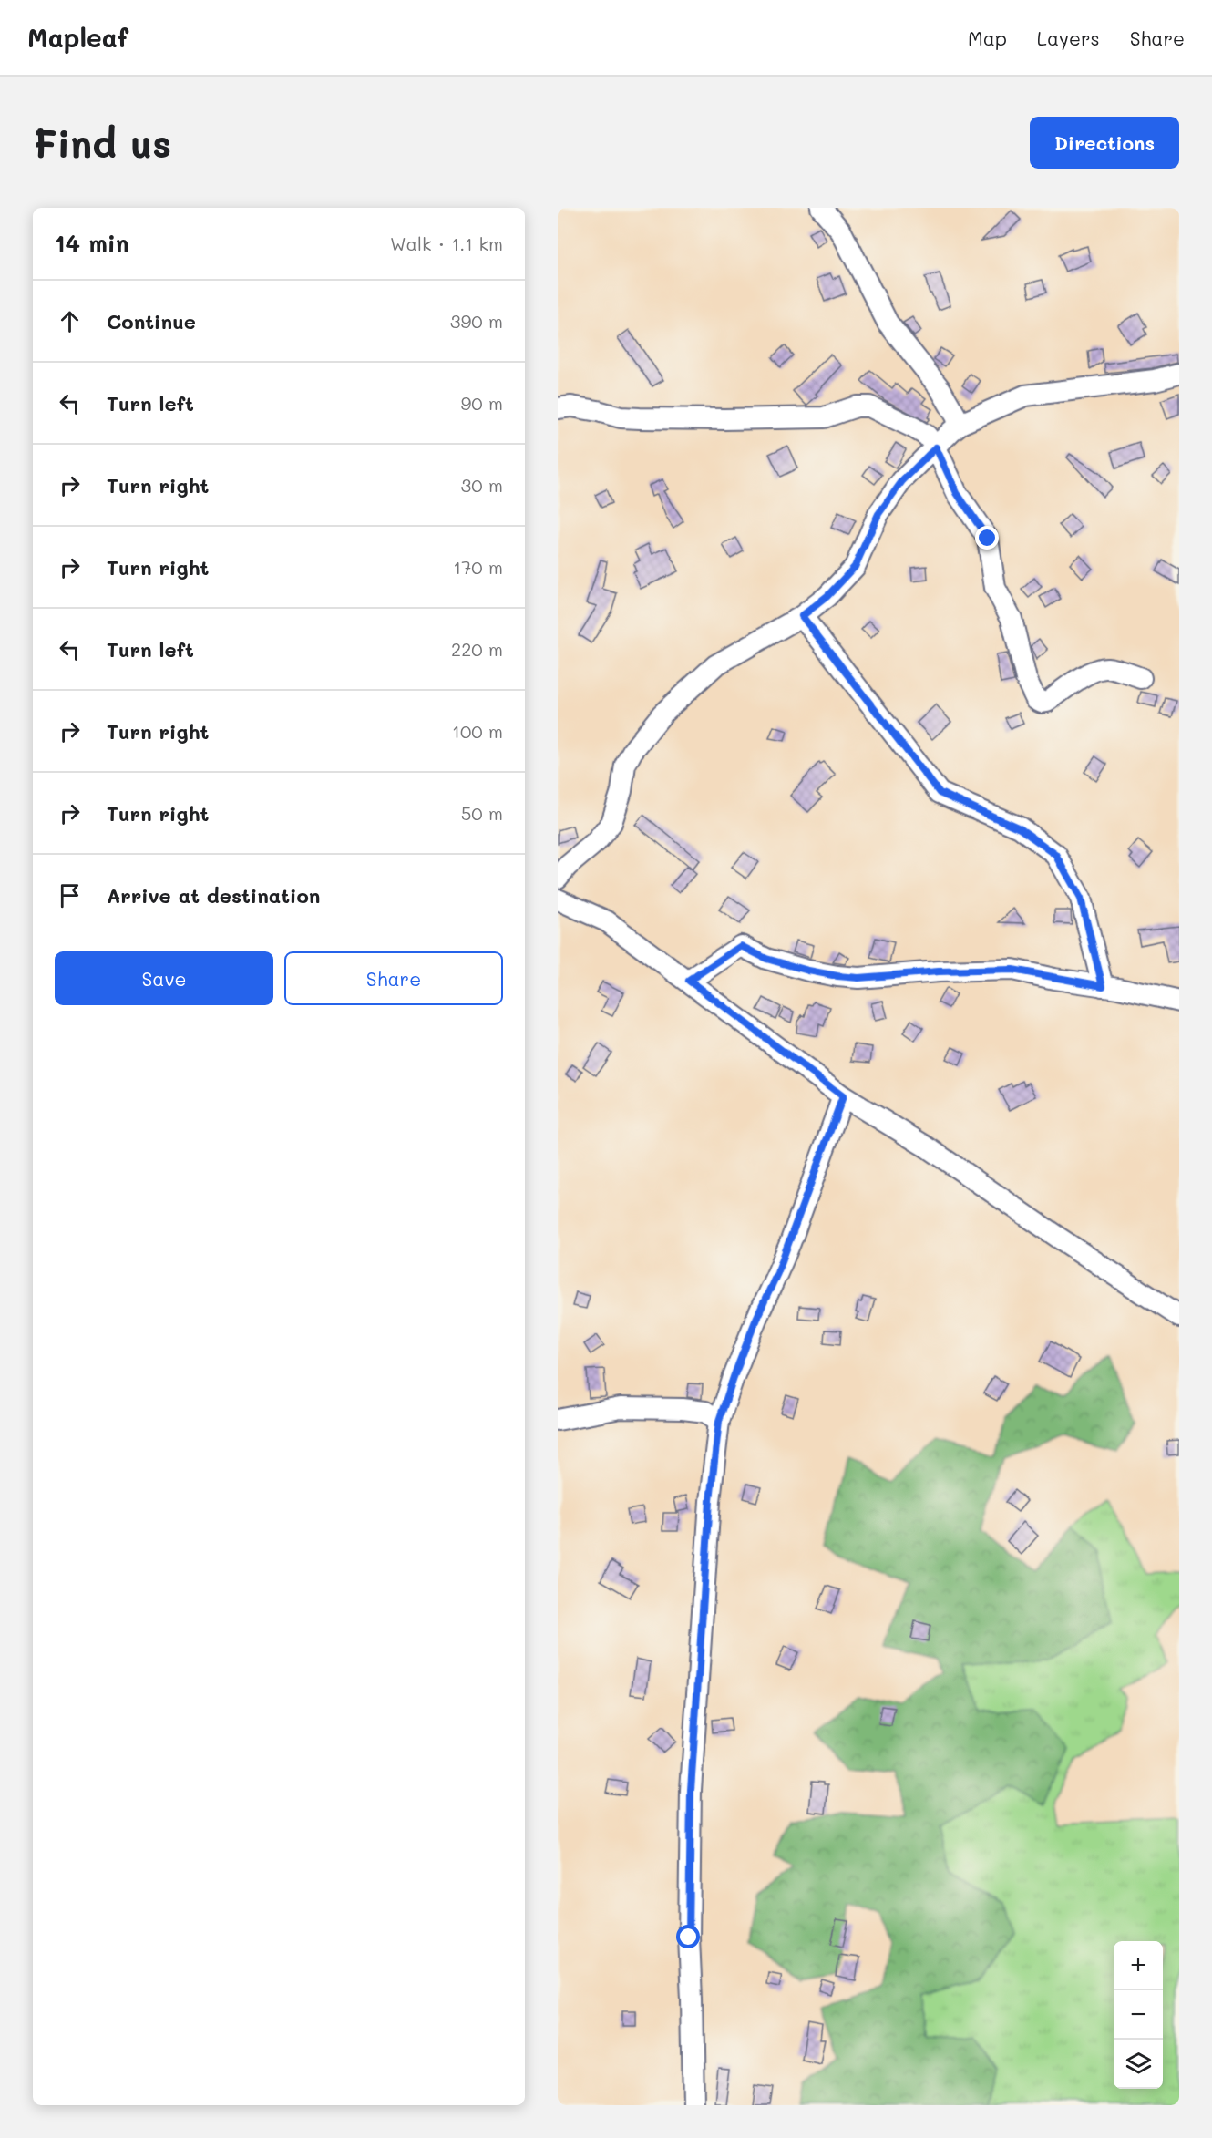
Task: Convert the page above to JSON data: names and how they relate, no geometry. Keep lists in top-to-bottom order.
{
  "page": {
    "header": "Mapleaf",
    "nav": ["Map", "Layers", "Share"],
    "buttons": [
      "Directions",
      ["Save", "Share"]
    ],
    "title": "Find us",
    "heading": ["14 min", "Walk · 1.1 km"],
    "list": [
      ["Continue", "390 m"],
      ["Turn left", "90 m"],
      ["Turn right", "30 m"],
      ["Turn right", "170 m"],
      ["Turn left", "220 m"],
      ["Turn right", "100 m"],
      ["Turn right", "50 m"],
      "Arrive at destination"
    ],
    "map_buttons": ["+", "−"]
  }
}
